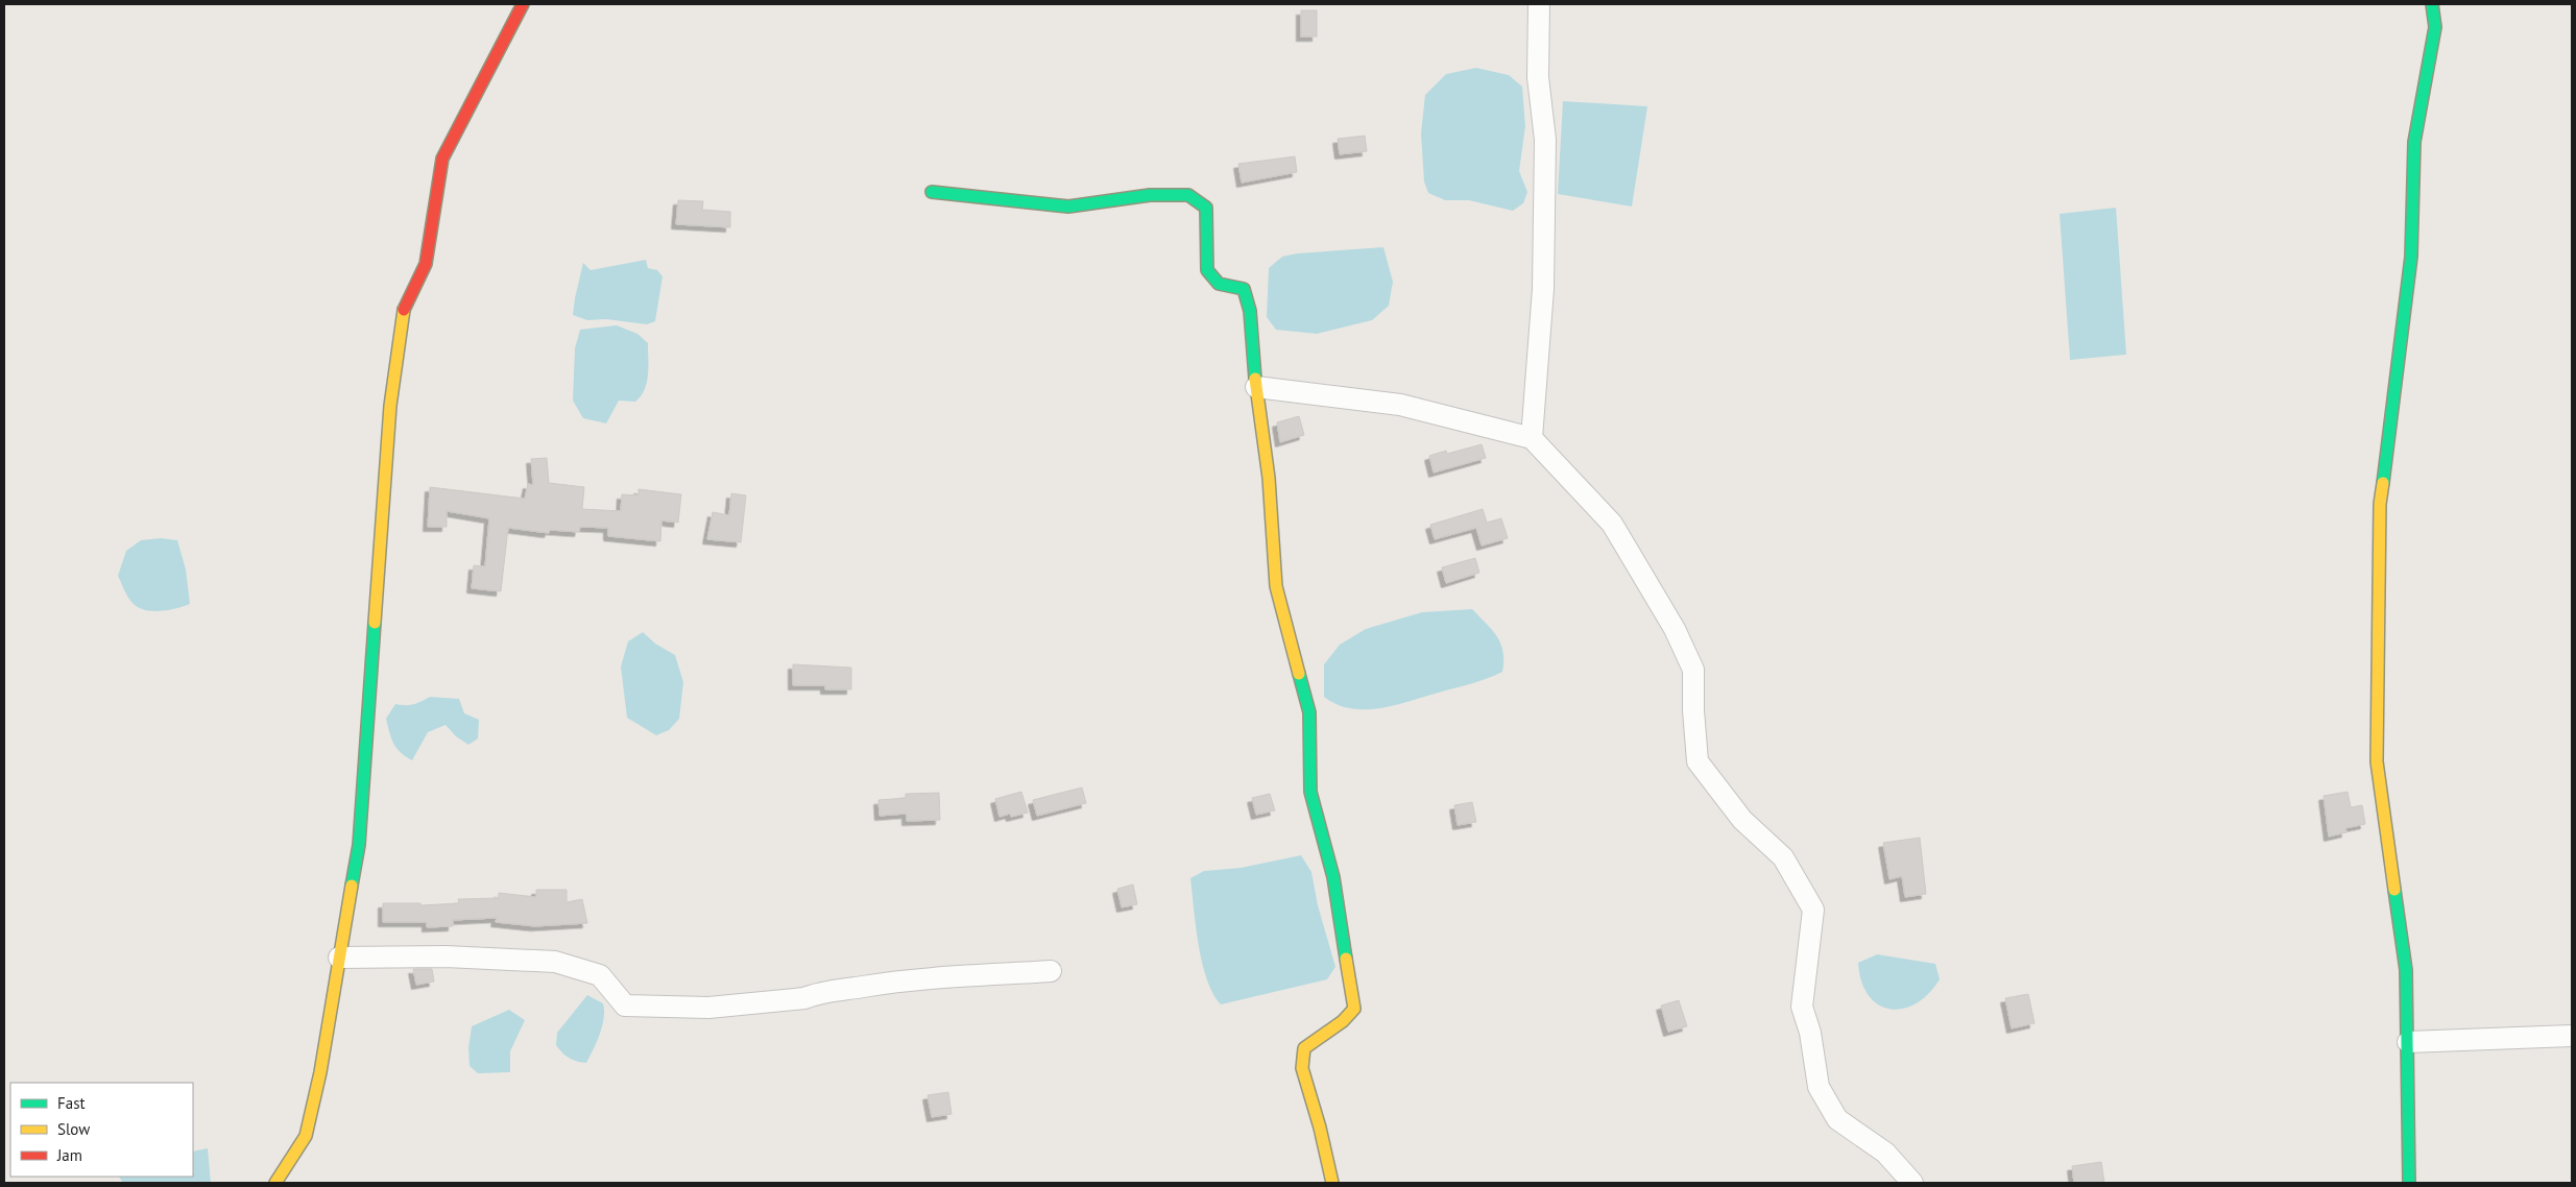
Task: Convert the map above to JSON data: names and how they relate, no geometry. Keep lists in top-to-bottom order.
{
  "legend": ["Fast", "Slow", "Jam"]
}
